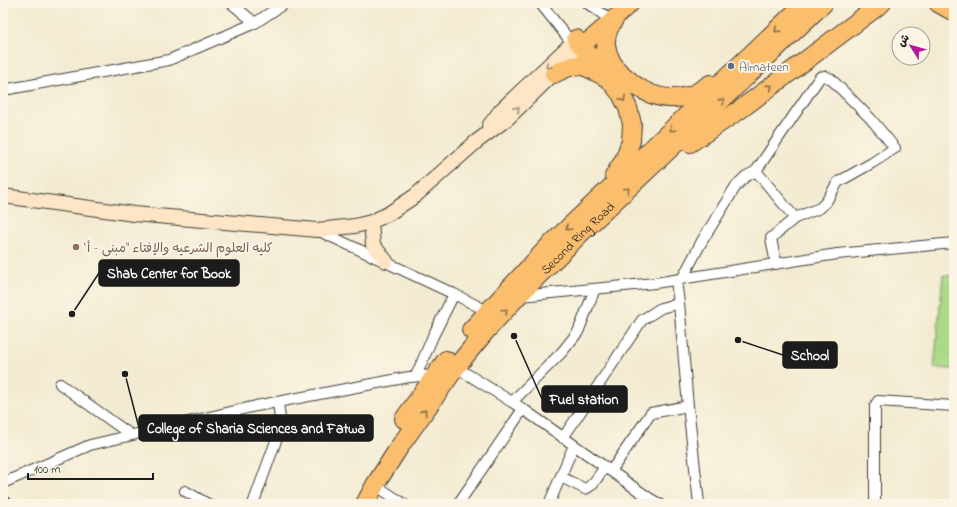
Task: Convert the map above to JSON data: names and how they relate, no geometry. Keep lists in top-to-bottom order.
{
  "streets": {
    "highway": ["Second Ring Road"]
  },
  "places": [
    "Almateen",
    "\"كليه العلوم الشرعيه والإفتاء \"مبنى - أ",
    "Shab Center for Book",
    "Fuel station",
    "School",
    "College of Sharia Sciences and Fatwa"
  ],
  "scale_bar": "100 m",
  "north": "top left"
}
